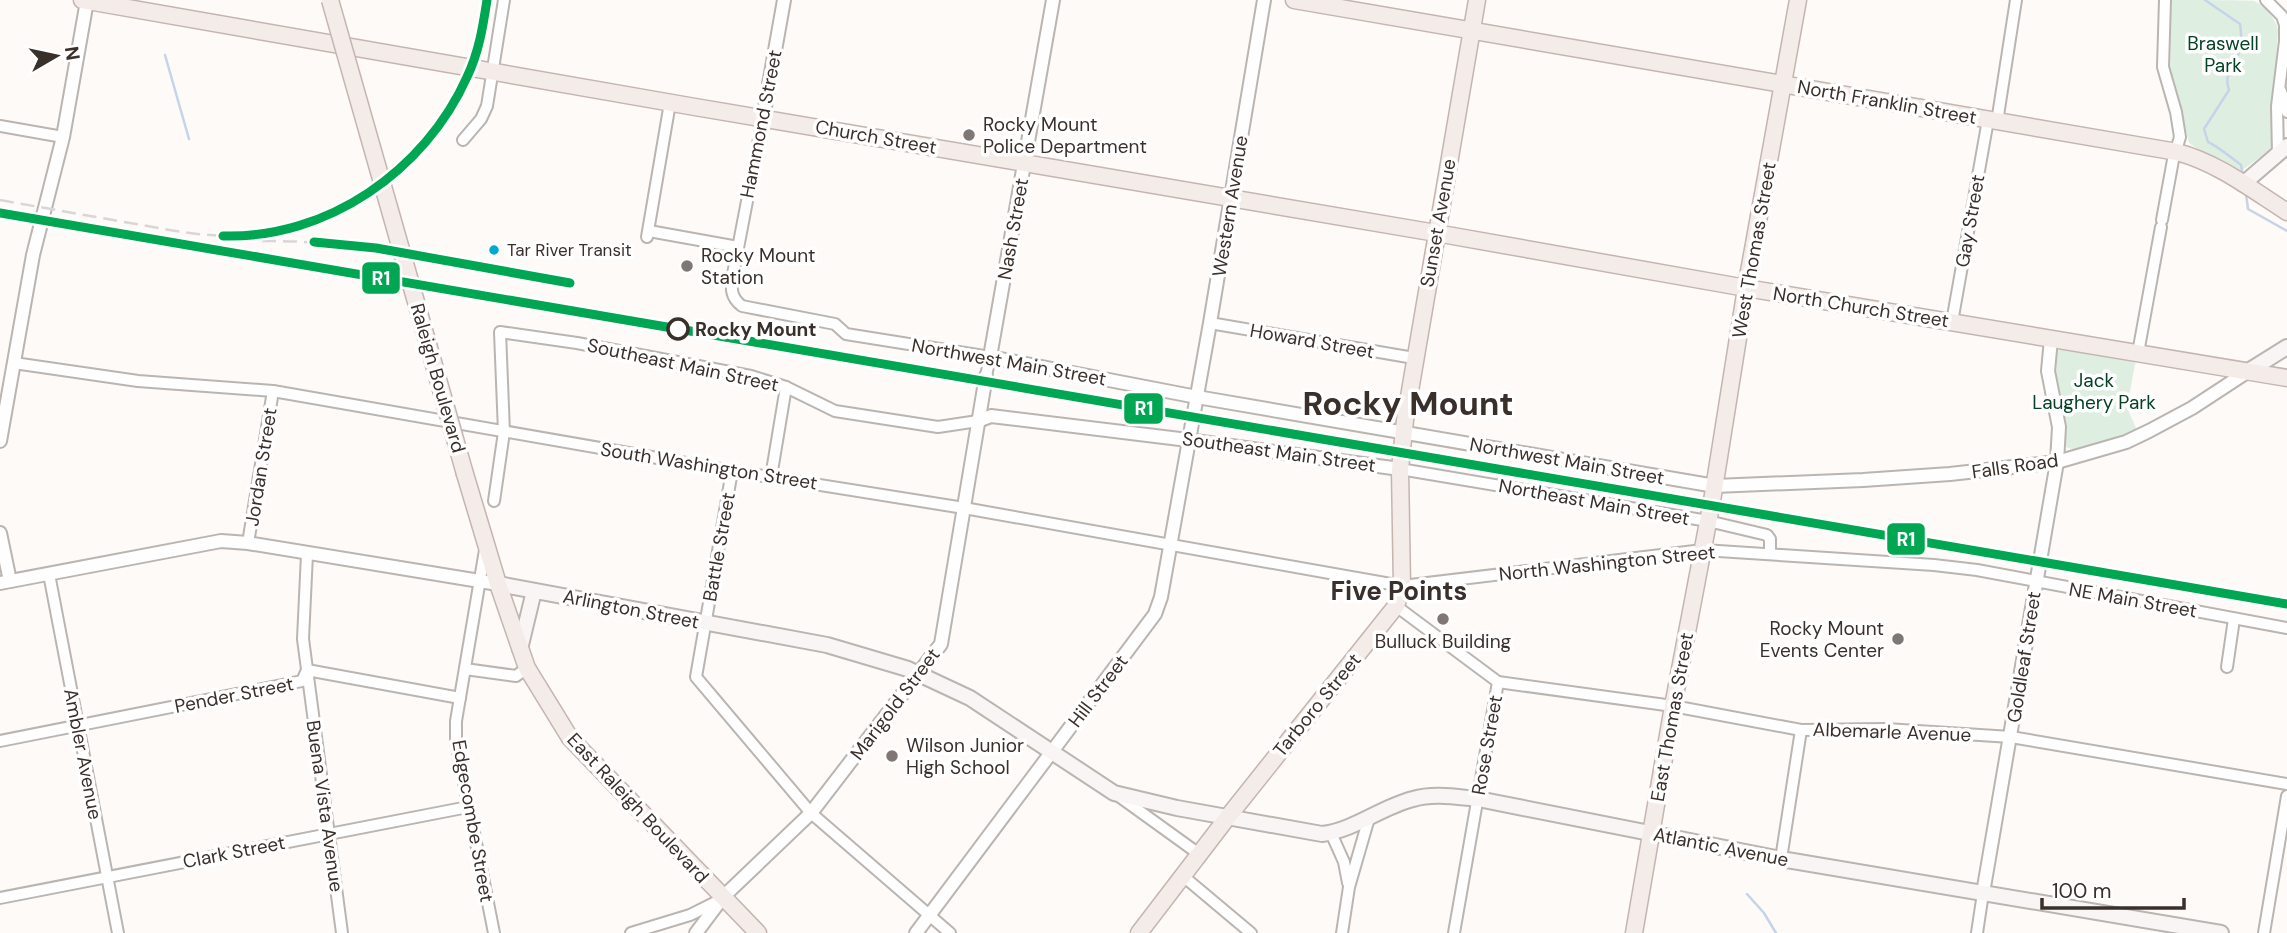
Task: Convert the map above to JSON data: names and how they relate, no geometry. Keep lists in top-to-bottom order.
{
  "streets": {
    "main road": [
      "North Franklin Street",
      "Church Street",
      "Sunset Avenue",
      "West Thomas Street",
      "North Church Street",
      "Raleigh Boulevard",
      "Falls Road",
      "Arlington Street",
      "Tarboro Street",
      "East Thomas Street",
      "East Raleigh Boulevard",
      "Atlantic Avenue"
    ],
    "street": [
      "Hammond Street",
      "Western Avenue",
      "Gay Street",
      "Nash Street",
      "Howard Street",
      "Northwest Main Street",
      "Southeast Main Street",
      "South Washington Street",
      "Jordan Street",
      "Northeast Main Street",
      "Battle Street",
      "North Washington Street",
      "NE Main Street",
      "Goldleaf Street",
      "Hill Street",
      "Pender Street",
      "Marigold Street",
      "Albemarle Avenue",
      "Rose Street",
      "Ambler Avenue",
      "Buena Vista Avenue",
      "Edgecombe Street",
      "Clark Street"
    ]
  },
  "crossings": [
    ["North Franklin Street", "Gay Street"],
    ["North Franklin Street", "Sunset Avenue"],
    ["North Franklin Street", "West Thomas Street"],
    ["Hammond Street", "Church Street"],
    ["Hammond Street", "Northwest Main Street"],
    ["Church Street", "Western Avenue"],
    ["Church Street", "Sunset Avenue"],
    ["Church Street", "Nash Street"],
    ["Church Street", "North Church Street"],
    ["Western Avenue", "Howard Street"],
    ["Western Avenue", "Northwest Main Street"],
    ["Western Avenue", "Hill Street"],
    ["Gay Street", "North Church Street"],
    ["Sunset Avenue", "North Church Street"],
    ["Sunset Avenue", "Howard Street"],
    ["Sunset Avenue", "Northwest Main Street"],
    ["Sunset Avenue", "Tarboro Street"],
    ["Nash Street", "Northwest Main Street"],
    ["Nash Street", "Marigold Street"],
    ["West Thomas Street", "North Church Street"],
    ["West Thomas Street", "Northwest Main Street"],
    ["West Thomas Street", "Falls Road"],
    ["West Thomas Street", "East Thomas Street"],
    ["North Church Street", "Falls Road"],
    ["North Church Street", "Goldleaf Street"],
    ["Northwest Main Street", "Falls Road"],
    ["Northwest Main Street", "Tarboro Street"],
    ["Northwest Main Street", "East Thomas Street"],
    ["Southeast Main Street", "South Washington Street"],
    ["Southeast Main Street", "Northeast Main Street"],
    ["Southeast Main Street", "Hill Street"],
    ["Southeast Main Street", "Marigold Street"],
    ["Southeast Main Street", "Tarboro Street"],
    ["Raleigh Boulevard", "East Raleigh Boulevard"],
    ["South Washington Street", "Jordan Street"],
    ["South Washington Street", "Battle Street"],
    ["South Washington Street", "North Washington Street"],
    ["South Washington Street", "Hill Street"],
    ["South Washington Street", "Marigold Street"],
    ["South Washington Street", "Tarboro Street"],
    ["Falls Road", "Goldleaf Street"],
    ["Falls Road", "East Thomas Street"],
    ["Jordan Street", "Arlington Street"],
    ["Northeast Main Street", "North Washington Street"],
    ["Northeast Main Street", "NE Main Street"],
    ["Northeast Main Street", "Tarboro Street"],
    ["Northeast Main Street", "East Thomas Street"],
    ["Battle Street", "Arlington Street"],
    ["Battle Street", "Hill Street"],
    ["Battle Street", "Marigold Street"],
    ["North Washington Street", "NE Main Street"],
    ["North Washington Street", "Tarboro Street"],
    ["North Washington Street", "East Thomas Street"],
    ["NE Main Street", "Goldleaf Street"],
    ["Arlington Street", "Hill Street"],
    ["Arlington Street", "Marigold Street"],
    ["Arlington Street", "Tarboro Street"],
    ["Arlington Street", "Ambler Avenue"],
    ["Arlington Street", "Buena Vista Avenue"],
    ["Arlington Street", "East Raleigh Boulevard"],
    ["Arlington Street", "Edgecombe Street"],
    ["Arlington Street", "Atlantic Avenue"],
    ["Goldleaf Street", "Albemarle Avenue"],
    ["Goldleaf Street", "Atlantic Avenue"],
    ["Pender Street", "Ambler Avenue"],
    ["Pender Street", "Buena Vista Avenue"],
    ["Pender Street", "Edgecombe Street"],
    ["Marigold Street", "East Raleigh Boulevard"],
    ["Tarboro Street", "Rose Street"],
    ["Tarboro Street", "Atlantic Avenue"],
    ["East Thomas Street", "Albemarle Avenue"],
    ["East Thomas Street", "Atlantic Avenue"],
    ["Albemarle Avenue", "Rose Street"],
    ["Rose Street", "Atlantic Avenue"],
    ["Ambler Avenue", "Clark Street"],
    ["Buena Vista Avenue", "Clark Street"],
    ["East Raleigh Boulevard", "Edgecombe Street"],
    ["Edgecombe Street", "Clark Street"]
  ],
  "districts": ["Rocky Mount", "Five Points"],
  "parks": ["Braswell Park", "Jack Laughery Park"],
  "places": [
    "Rocky Mount Police Department",
    "Tar River Transit",
    "Rocky Mount Station",
    "Rocky Mount",
    "Bulluck Building",
    "Rocky Mount Events Center",
    "Wilson Junior High School"
  ],
  "lines": ["transit line R1"],
  "scale_bar": "100 m",
  "north": "right"
}
